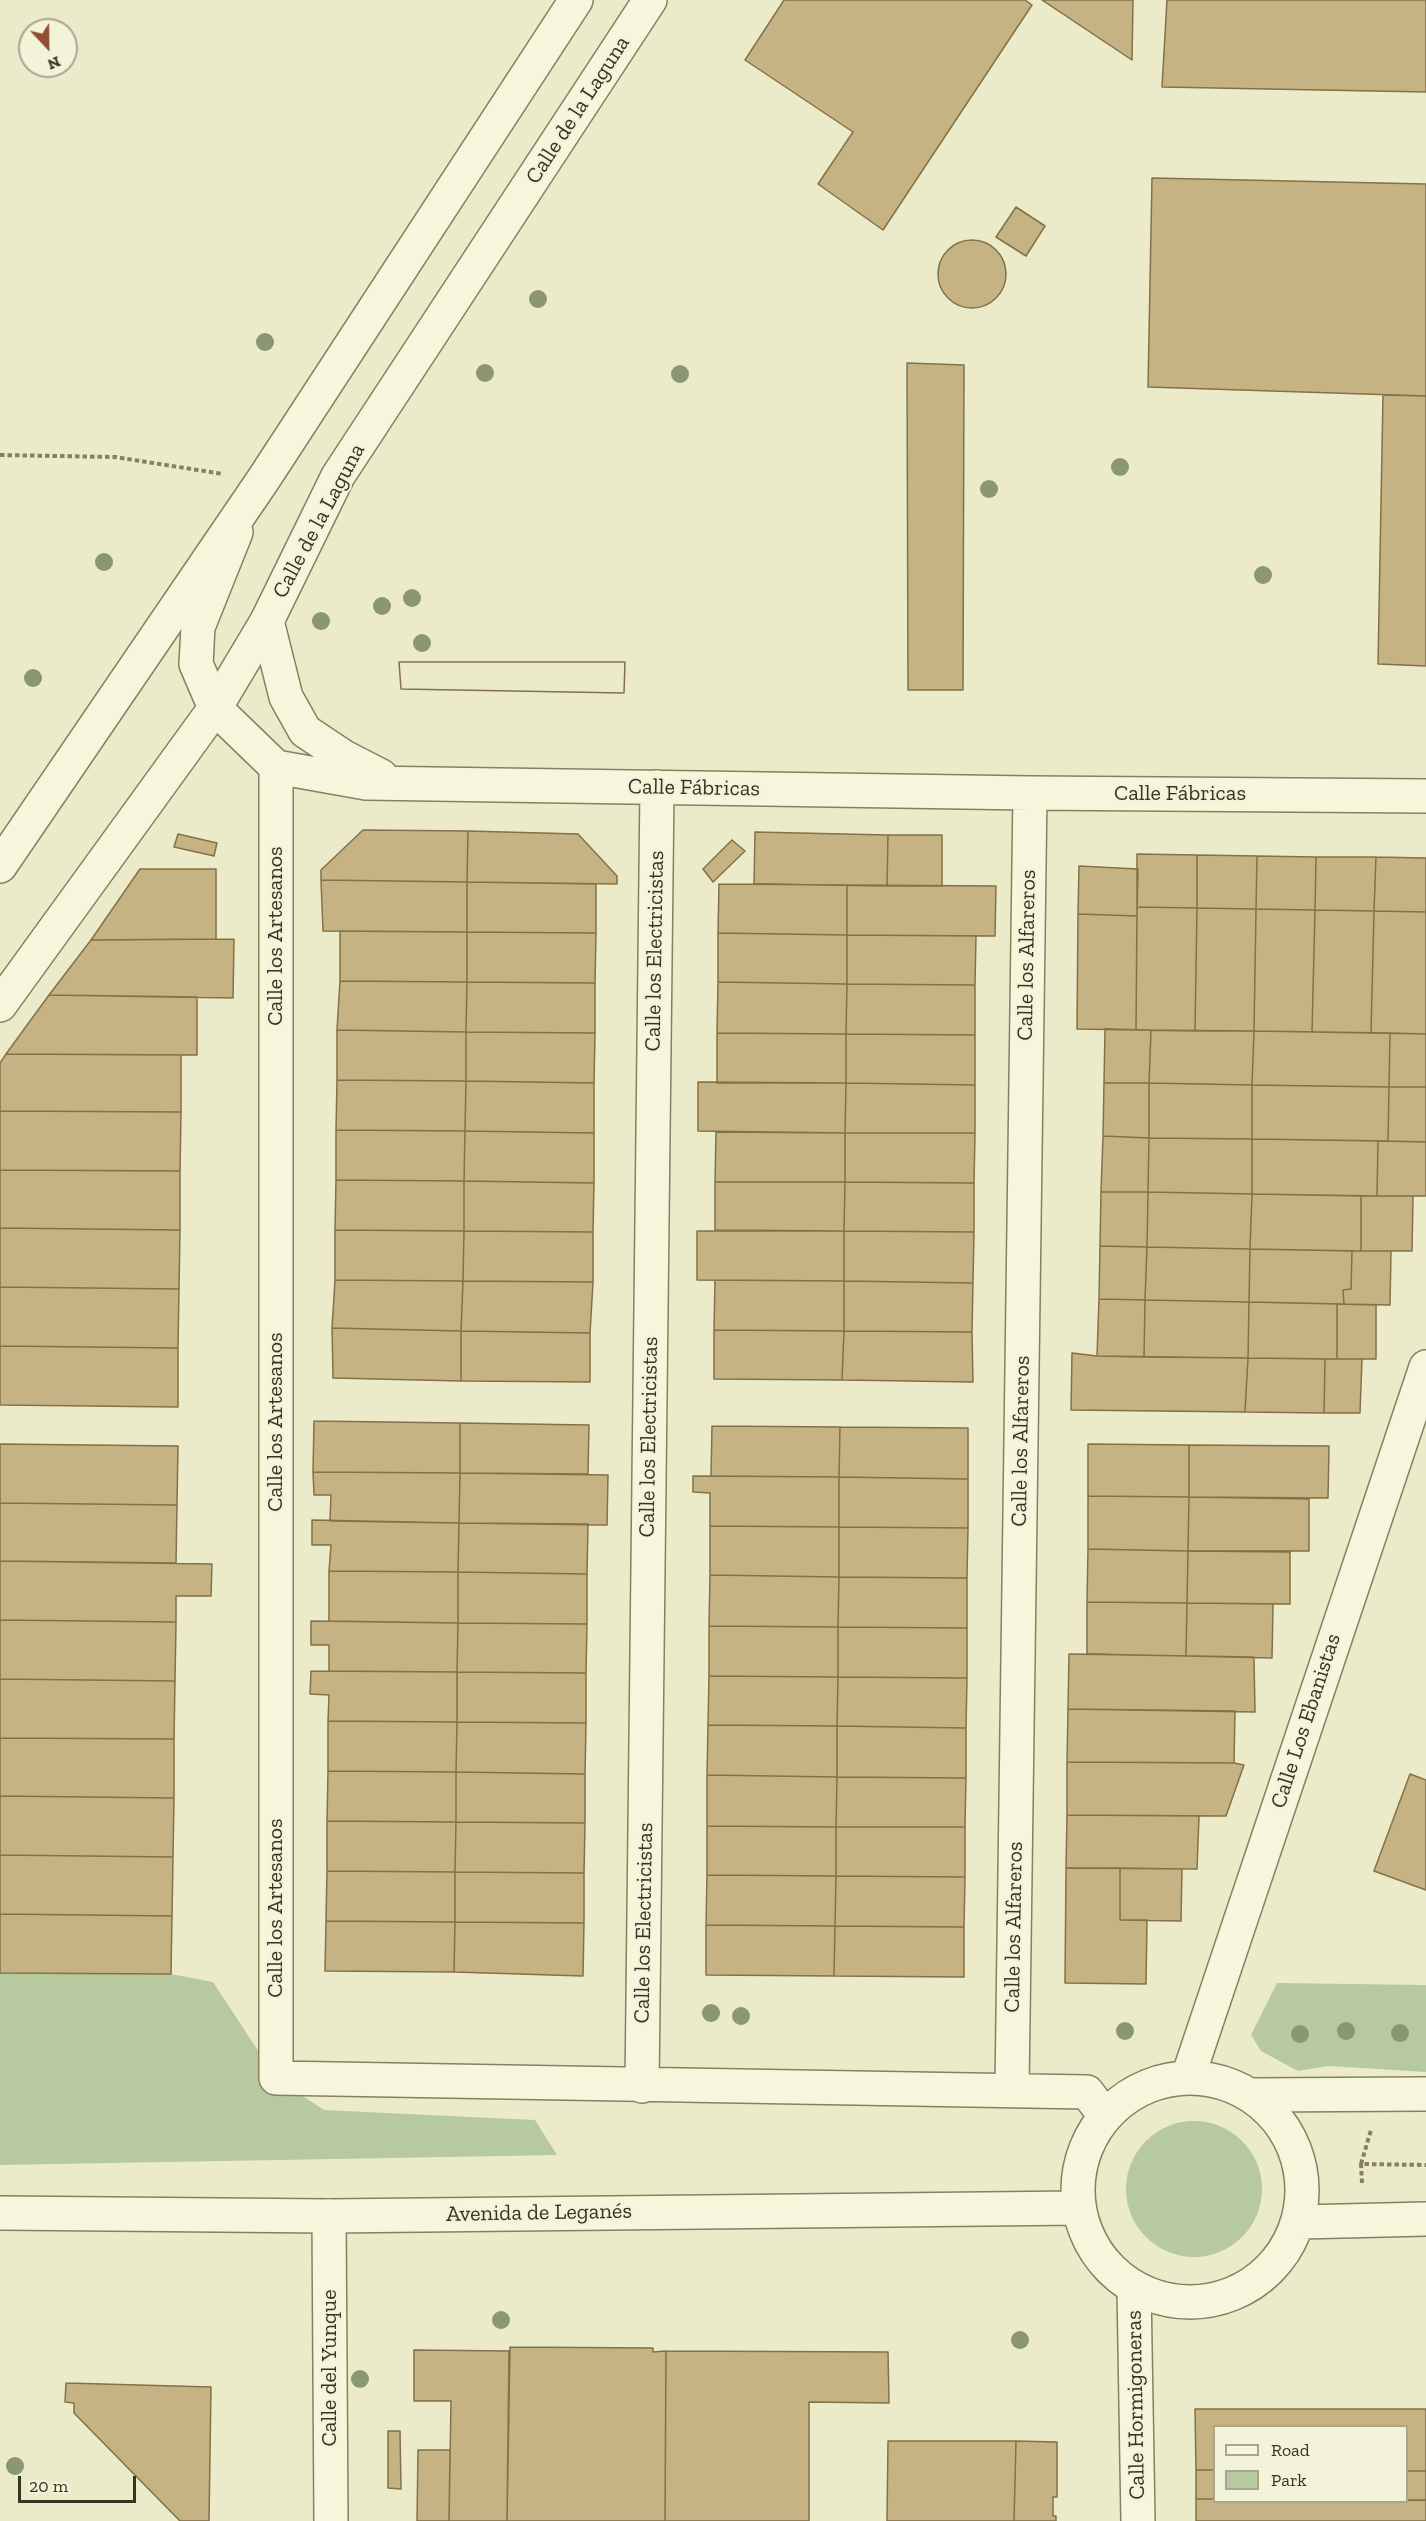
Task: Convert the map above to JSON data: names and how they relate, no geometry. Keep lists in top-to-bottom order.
{
  "streets": {
    "street": [
      "Calle de la Laguna",
      "Calle Fábricas",
      "Calle los Artesanos",
      "Calle los Electricistas",
      "Calle los Alfareros",
      "Calle Los Ebanistas",
      "Avenida de Leganés",
      "Calle del Yunque",
      "Calle Hormigoneras"
    ]
  },
  "crossings": [
    ["Calle Fábricas", "Calle los Artesanos"],
    ["Calle Fábricas", "Calle los Electricistas"],
    ["Calle Fábricas", "Calle los Alfareros"],
    ["Calle los Artesanos", "Calle los Electricistas"],
    ["Avenida de Leganés", "Calle del Yunque"]
  ],
  "legend": ["Road", "Park"],
  "scale_bar": "20 m",
  "north": "bottom"
}
